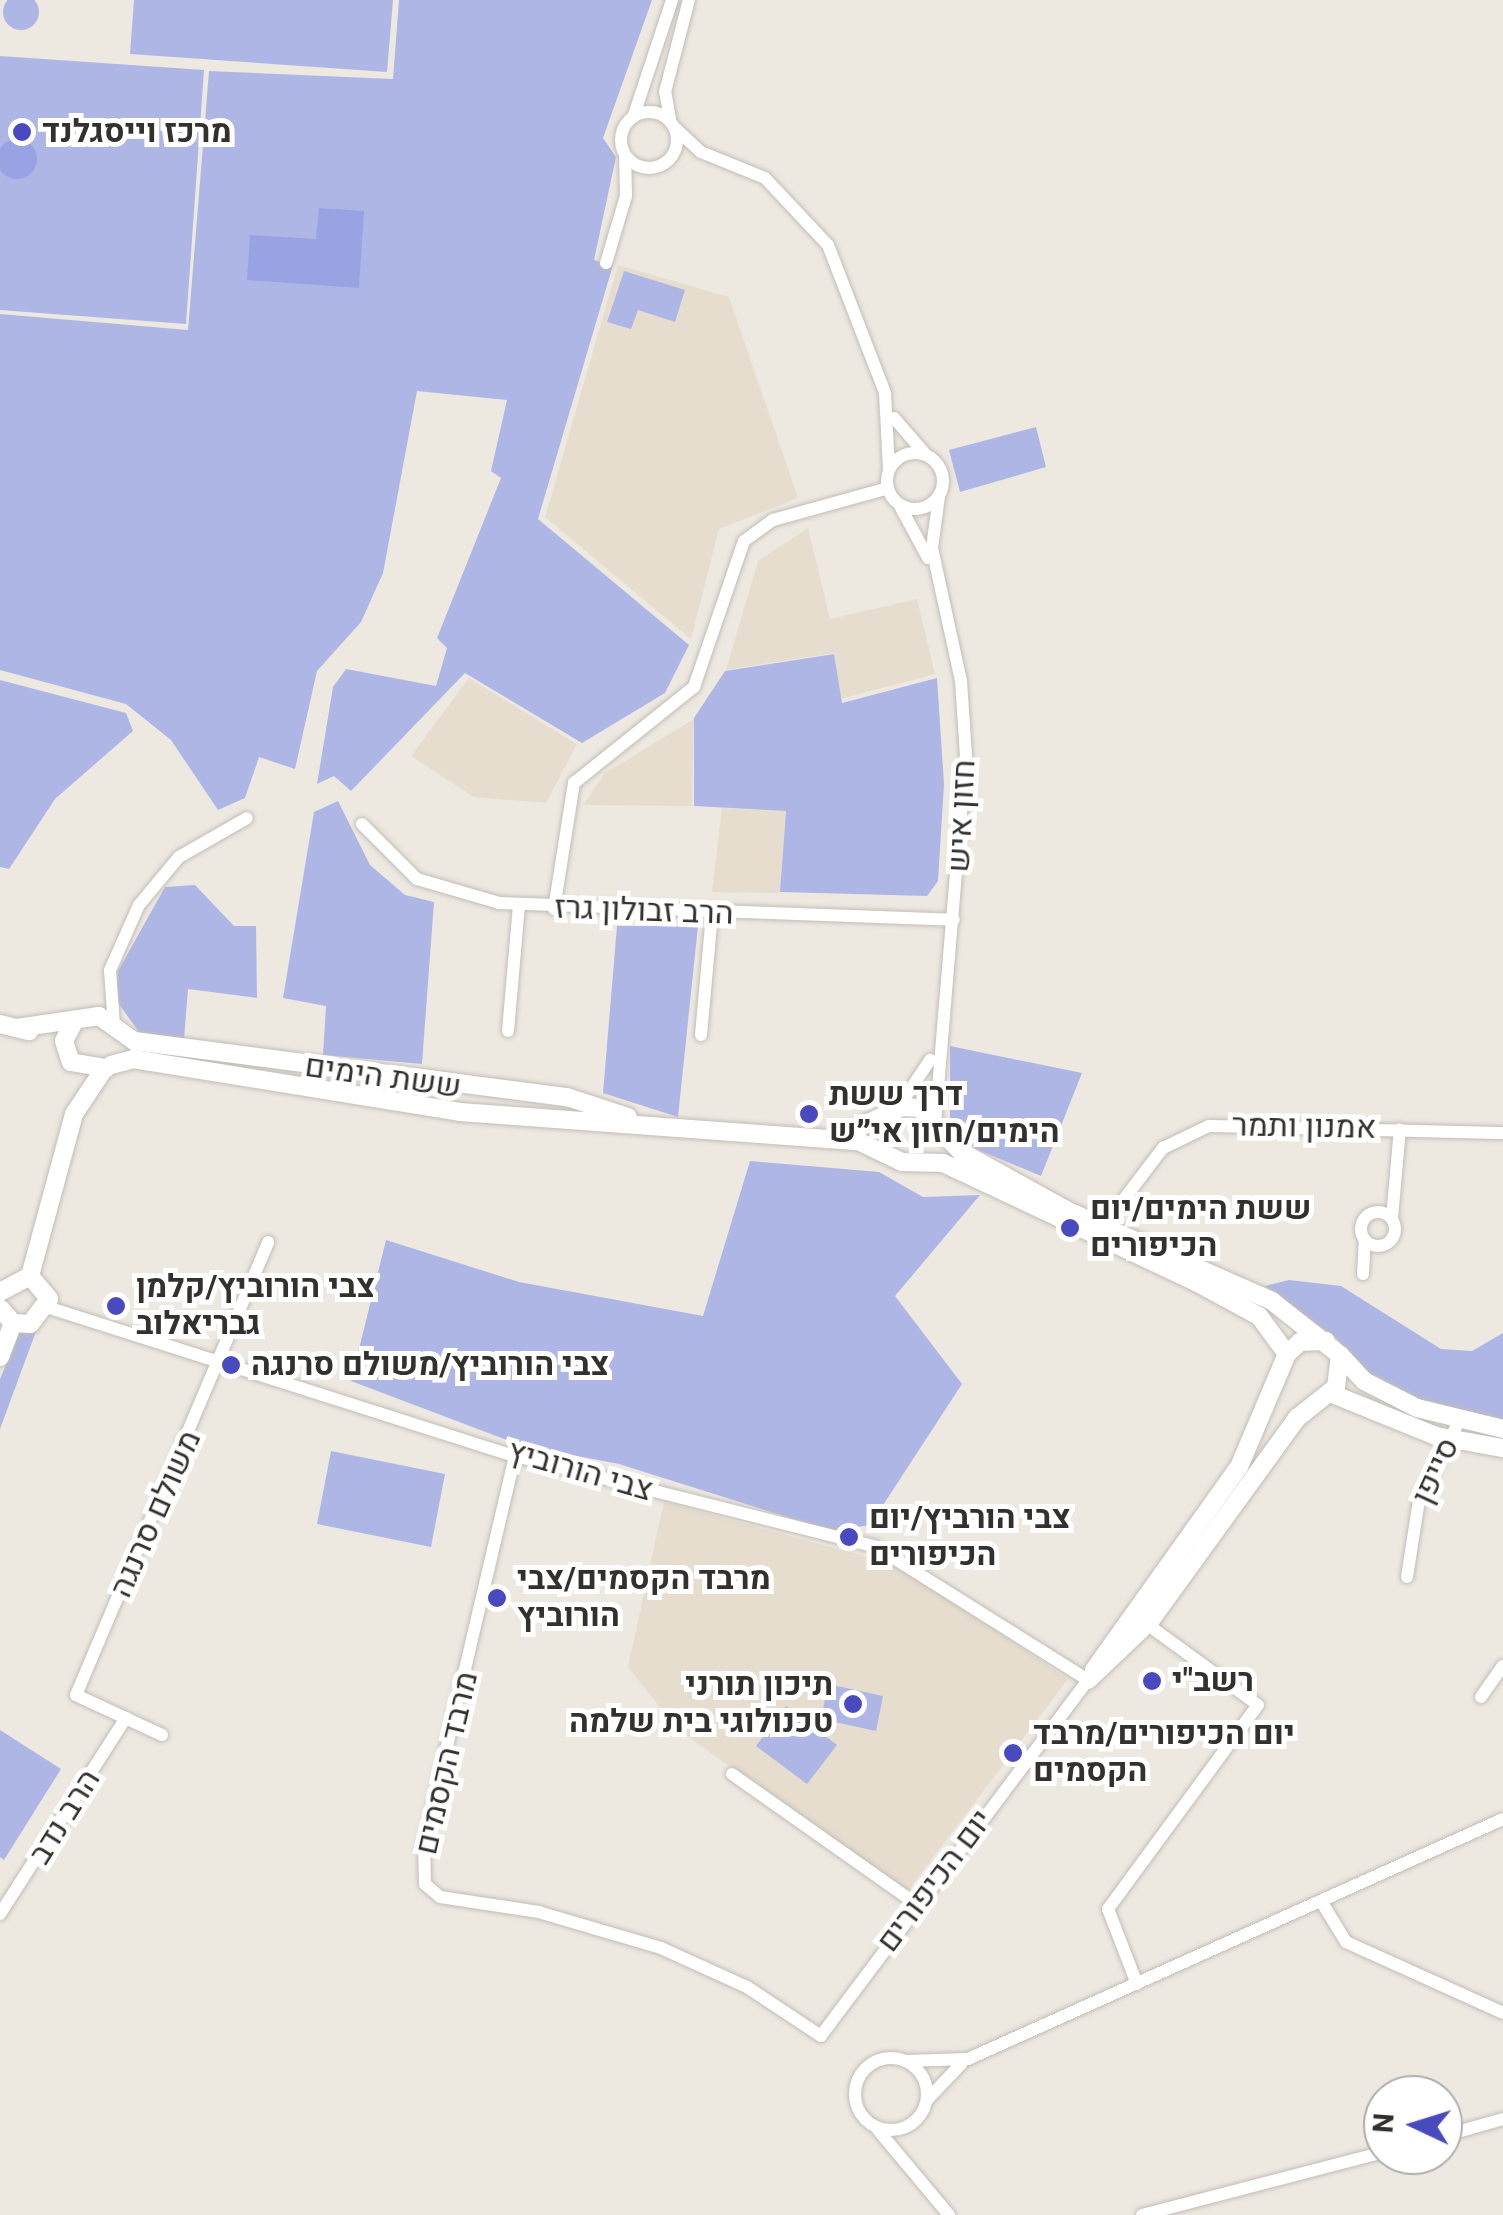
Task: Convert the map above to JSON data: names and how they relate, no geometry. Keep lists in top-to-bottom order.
{
  "streets": {
    "street": [
      "חזון איש",
      "הרב זבולון גרז",
      "ששת הימים",
      "אמנון ותמר",
      "צבי הורוביץ",
      "סייפן",
      "משולם סרנגה",
      "מרבד הקסמים",
      "הרב נדב",
      "יום הכיפורים"
    ]
  },
  "crossings": [
    ["חזון איש", "הרב זבולון גרז"],
    ["חזון איש", "ששת הימים"],
    ["צבי הורוביץ", "משולם סרנגה"],
    ["צבי הורוביץ", "מרבד הקסמים"],
    ["צבי הורוביץ", "יום הכיפורים"],
    ["משולם סרנגה", "הרב נדב"],
    ["מרבד הקסמים", "יום הכיפורים"]
  ],
  "places": [
    "מרכז וייסגלנד",
    "דרך ששת הימים/חזון אי״ש",
    "ששת הימים/יום הכיפורים",
    "צבי הורוביץ/קלמן גבריאלוב",
    "צבי הורוביץ/משולם סרנגה",
    "צבי הורביץ/יום הכיפורים",
    "מרבד הקסמים/צבי הורוביץ",
    "רשב\"י",
    "תיכון תורני טכנולוגי בית שלמה",
    "יום הכיפורים/מרבד הקסמים"
  ],
  "north": "left"
}
